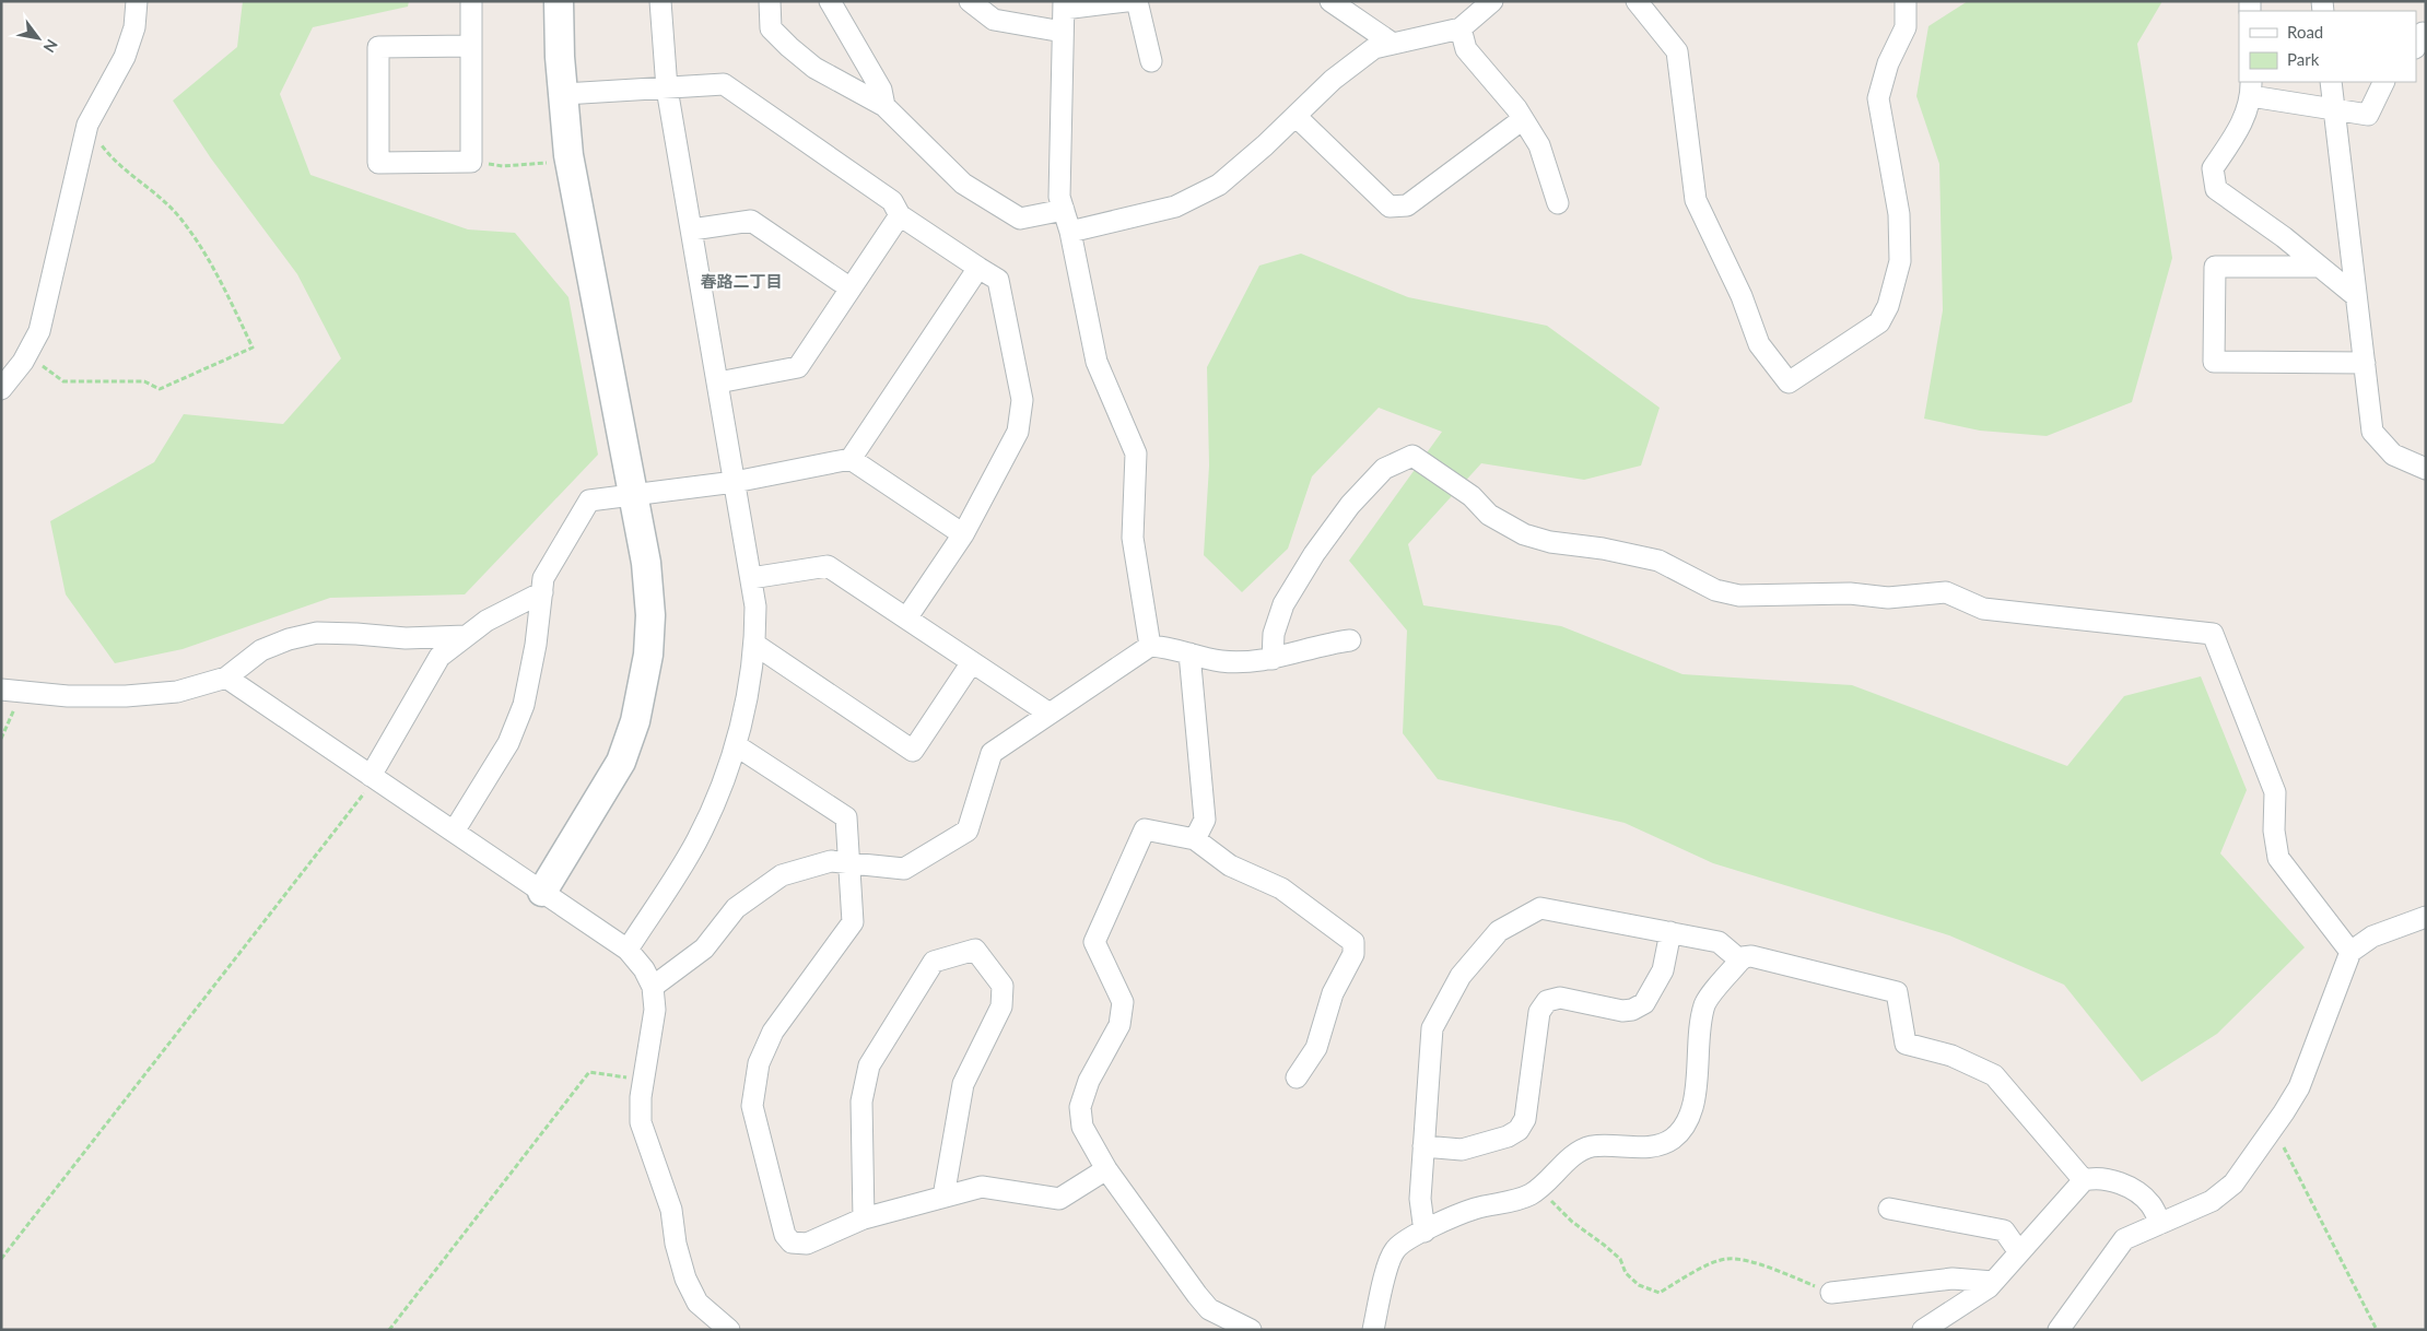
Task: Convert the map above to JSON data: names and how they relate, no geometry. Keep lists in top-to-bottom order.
{
  "districts": ["春路二丁目"],
  "legend": ["Road", "Park"],
  "north": "bottom right"
}
